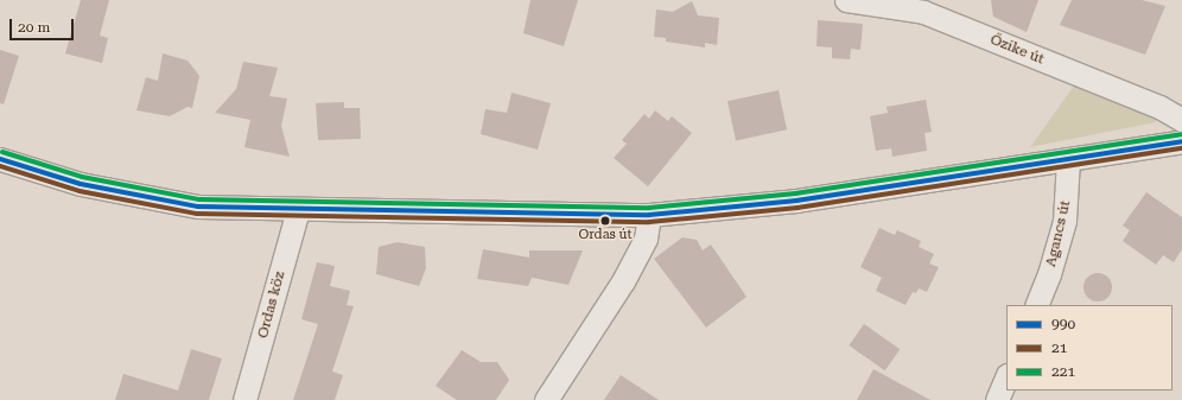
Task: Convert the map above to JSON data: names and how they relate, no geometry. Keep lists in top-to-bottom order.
{
  "streets": {
    "street": ["Őzike út", "Agancs út", "Ordas köz"]
  },
  "places": ["Ordas út"],
  "lines": ["transit line 221", "transit line 990", "transit line 21"],
  "legend": ["990", "21", "221"],
  "scale_bar": "20 m"
}
